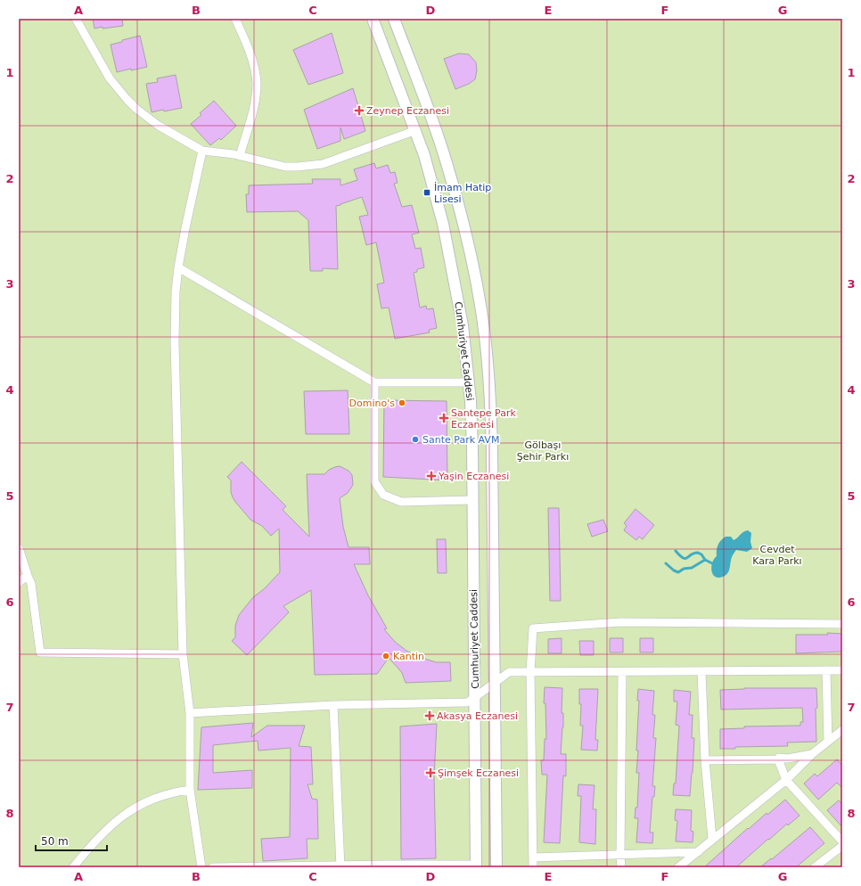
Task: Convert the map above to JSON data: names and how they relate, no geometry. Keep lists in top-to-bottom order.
{
  "streets": {
    "main road": ["Cumhuriyet Caddesi"]
  },
  "parks": ["Gölbaşı Şehir Parkı", "Cevdet Kara Parkı"],
  "places": {
    "health": [
      "Zeynep Eczanesi",
      "Santepe Park Eczanesi",
      "Yaşin Eczanesi",
      "Akasya Eczanesi",
      "Şimşek Eczanesi"
    ],
    "transit": ["İmam Hatip Lisesi"],
    "other": ["Domino's", "Sante Park AVM", "Kantin"]
  },
  "scale_bar": "50 m",
  "grid": {
    "columns": [
      "A",
      "B",
      "C",
      "D",
      "E",
      "F",
      "G"
    ],
    "rows": [
      "1",
      "2",
      "3",
      "4",
      "5",
      "6",
      "7",
      "8"
    ]
  }
}
